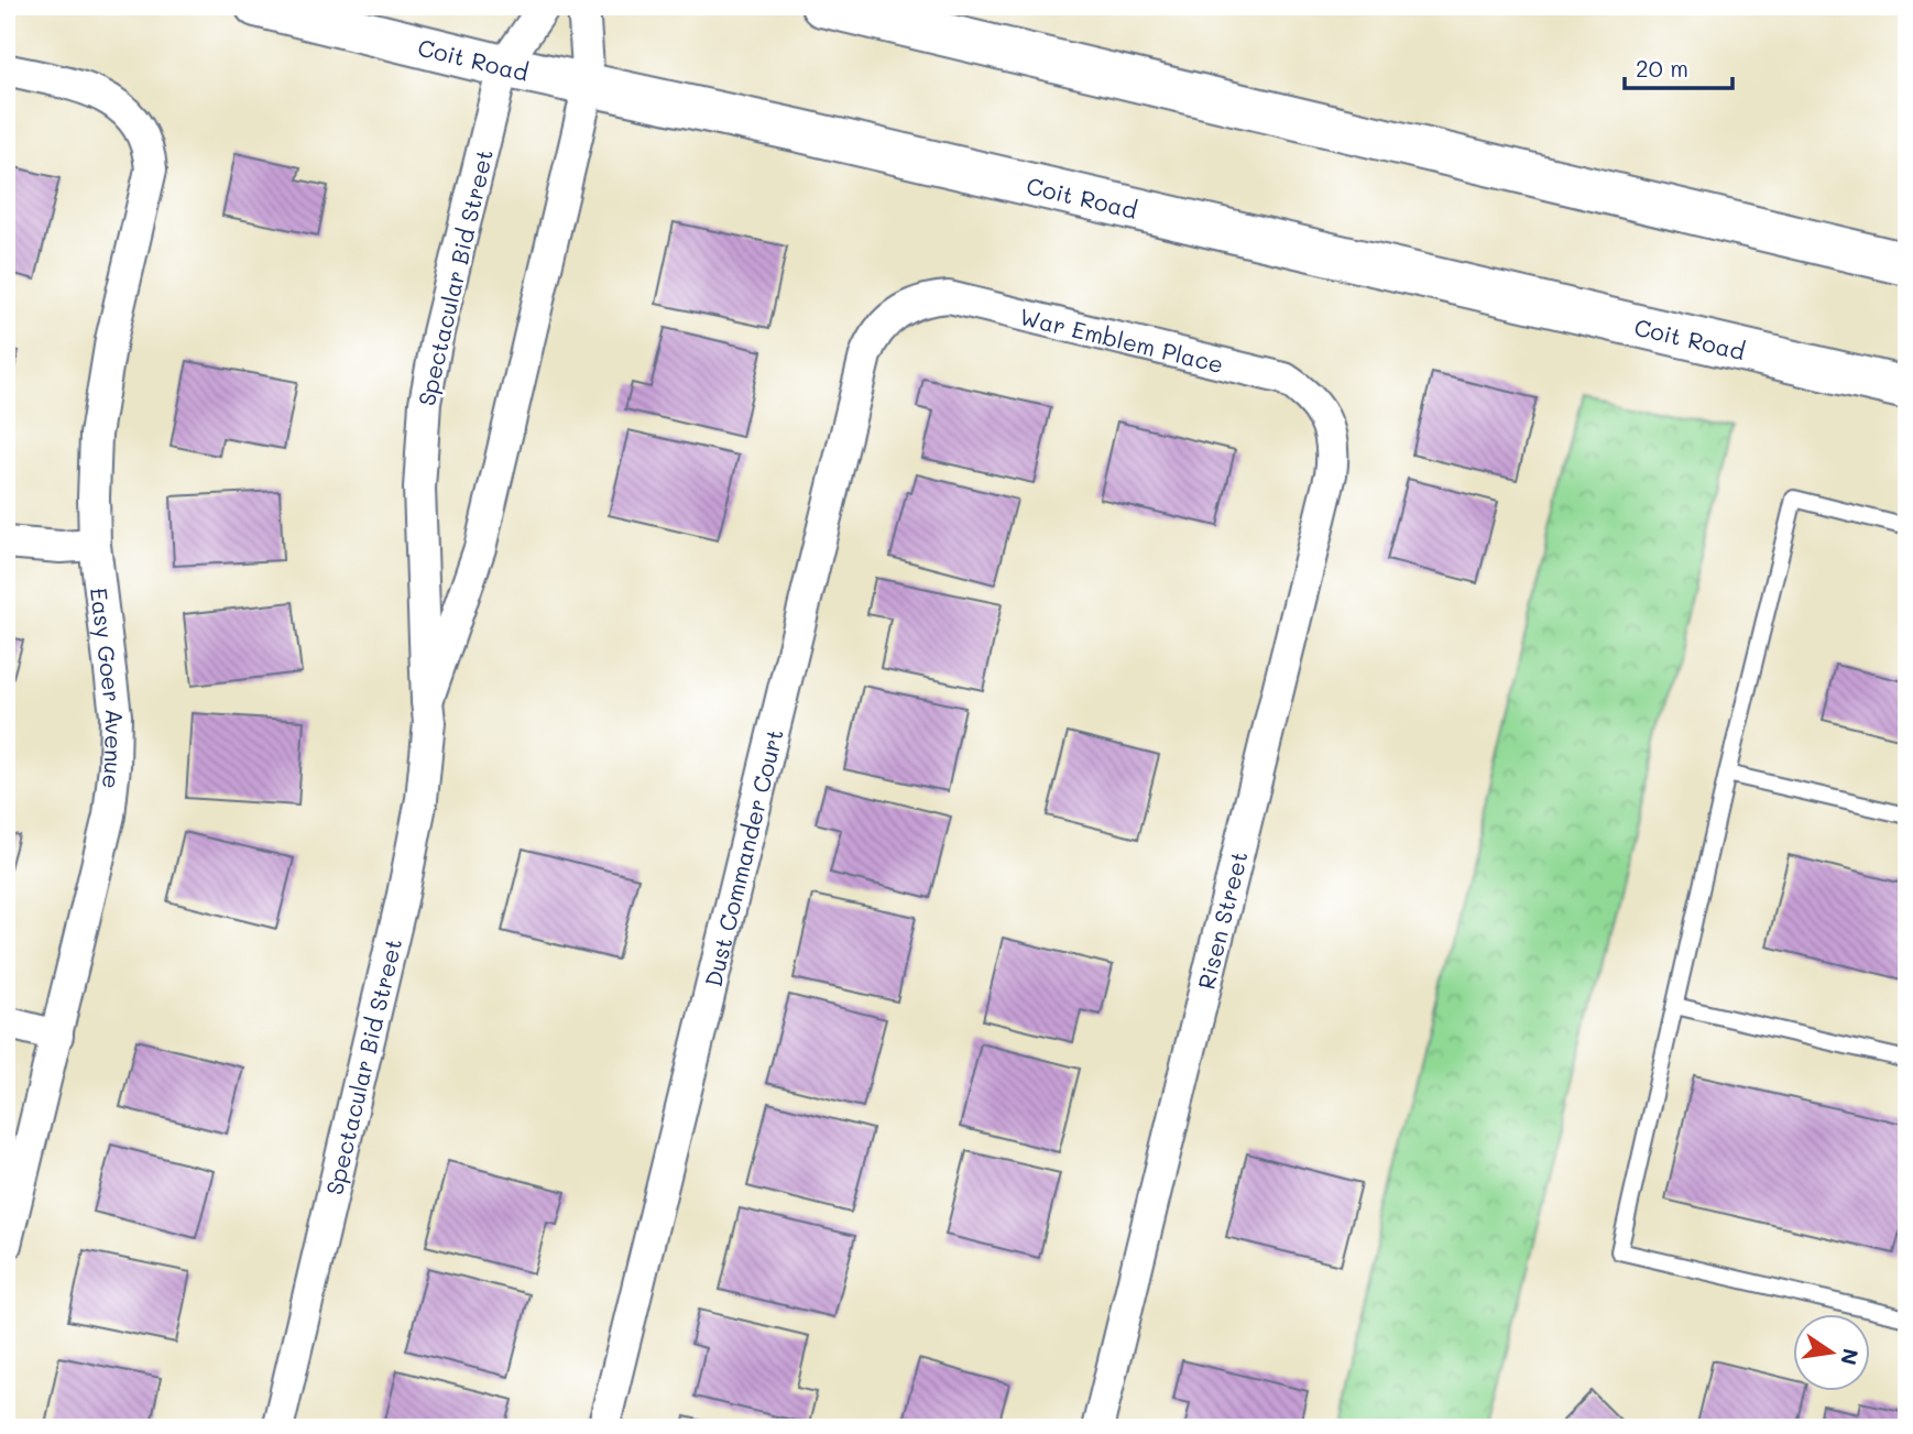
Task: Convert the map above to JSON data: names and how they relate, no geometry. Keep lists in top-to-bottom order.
{
  "streets": {
    "main road": ["Coit Road"],
    "street": [
      "Spectacular Bid Street",
      "War Emblem Place",
      "Easy Goer Avenue",
      "Dust Commander Court",
      "Risen Street"
    ]
  },
  "crossings": [
    ["Coit Road", "Spectacular Bid Street"],
    ["War Emblem Place", "Dust Commander Court"],
    ["War Emblem Place", "Risen Street"]
  ],
  "scale_bar": "20 m",
  "north": "right"
}
